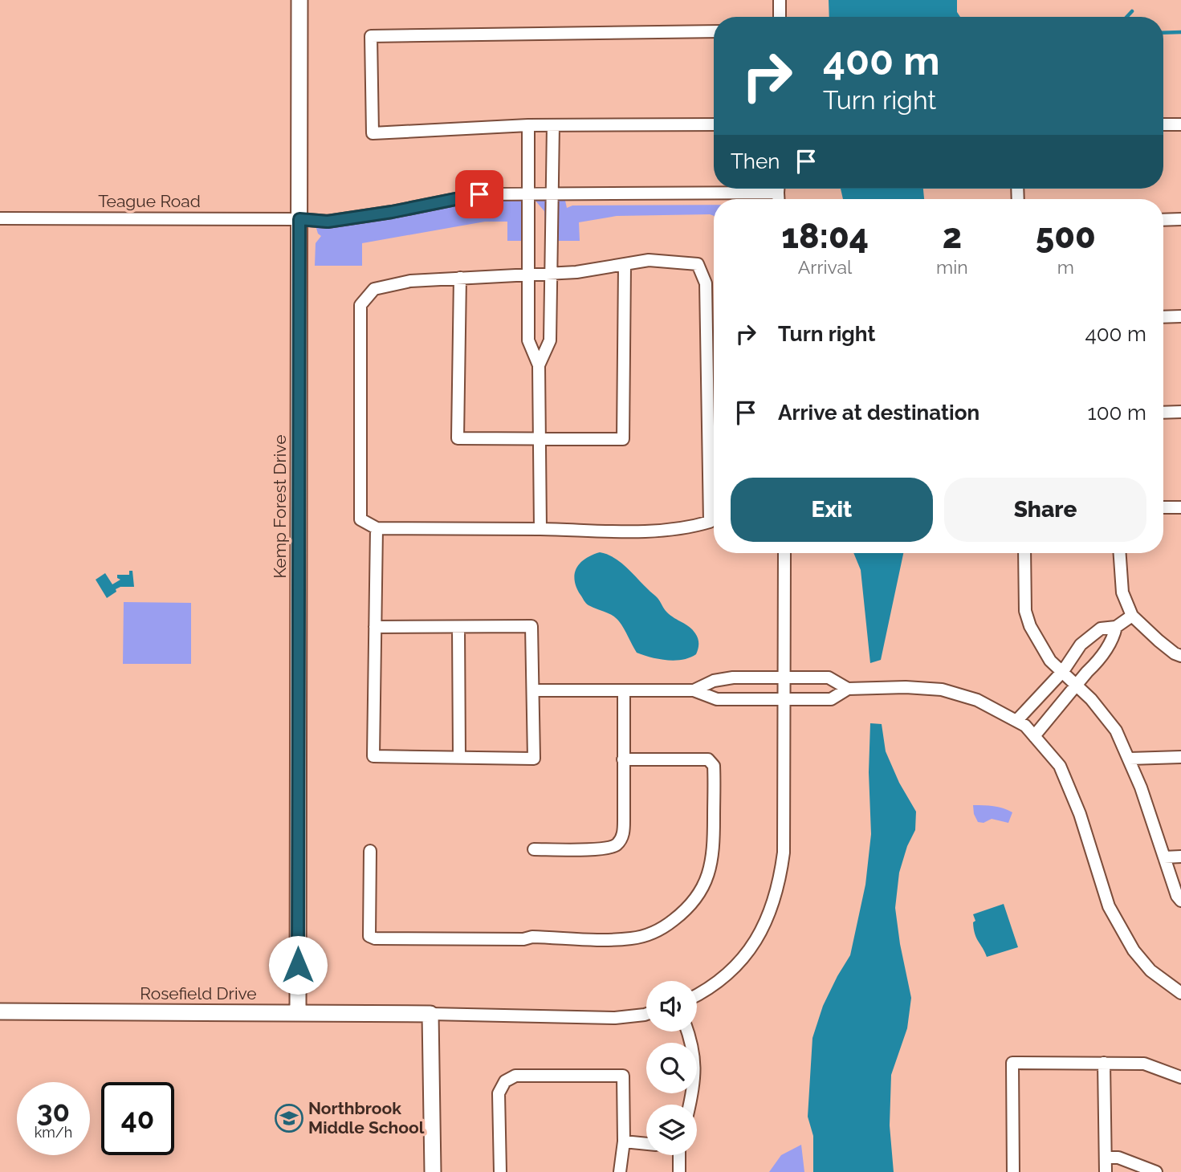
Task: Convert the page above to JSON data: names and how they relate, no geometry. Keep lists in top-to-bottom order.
{
  "streets": {
    "street": ["Teague Road", "Kemp Forest Drive", "Rosefield Drive"]
  },
  "crossings": [
    ["Teague Road", "Kemp Forest Drive"],
    ["Kemp Forest Drive", "Rosefield Drive"]
  ],
  "places": {
    "school or university": ["Northbrook Middle School"]
  },
  "page": {
    "turn": ["400 m", "Turn right"],
    "then": "Then",
    "eta": [
      "18:04",
      "Arrival",
      "2",
      "min",
      "500",
      "m"
    ],
    "list": [
      {
        "name": "Turn right",
        "value": "400 m"
      },
      {
        "name": "Arrive at destination",
        "value": "100 m"
      }
    ],
    "buttons": ["Exit", "Share"],
    "speed": "30 km/h",
    "limit": "40"
  }
}
